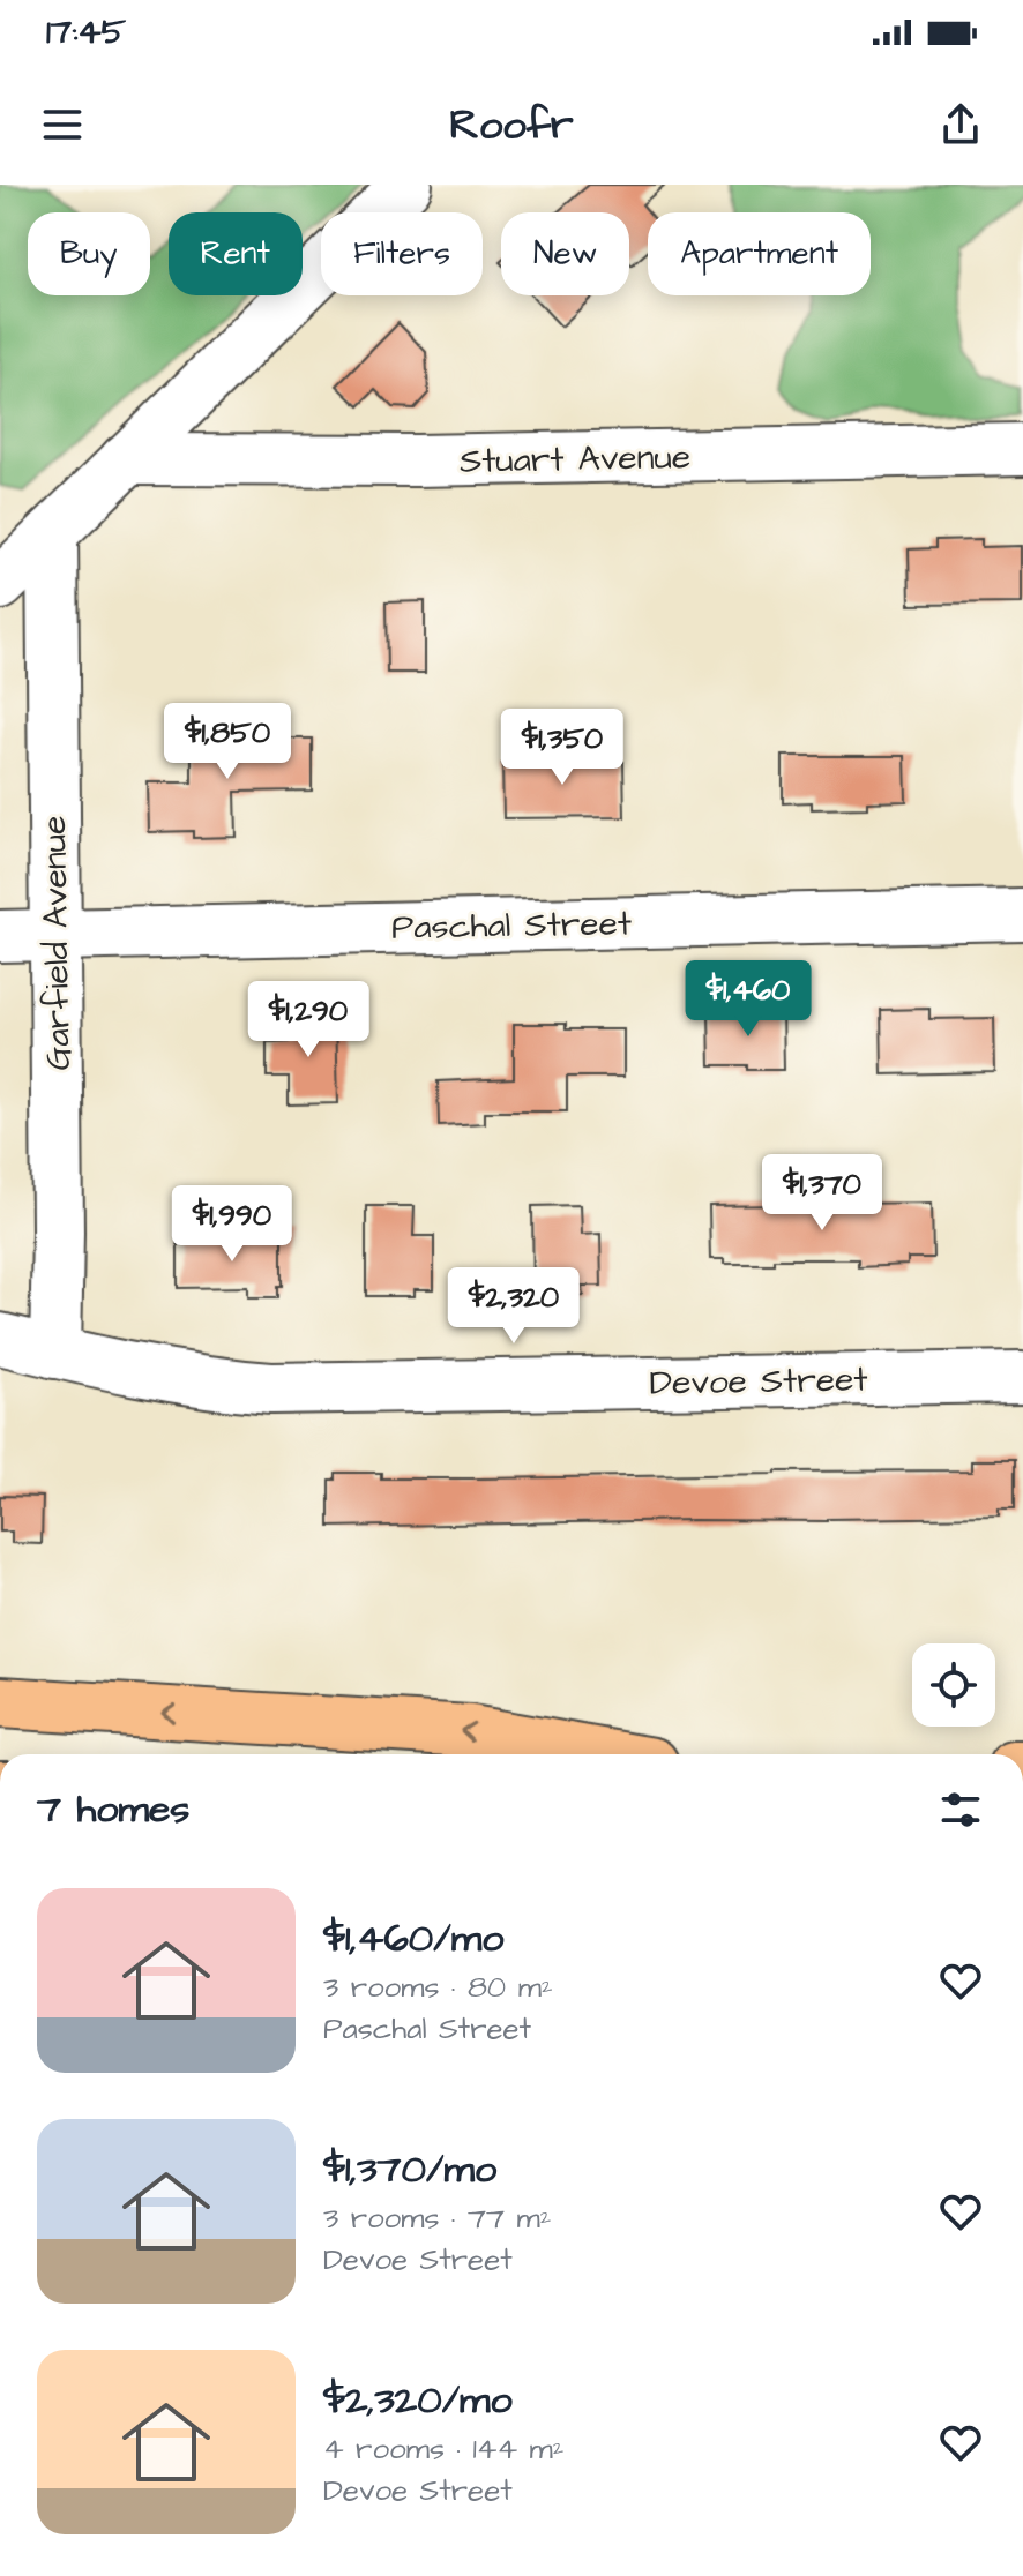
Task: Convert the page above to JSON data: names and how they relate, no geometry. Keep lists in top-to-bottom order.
{
  "streets": {
    "street": [
      "Stuart Avenue",
      "Paschal Street",
      "Garfield Avenue",
      "Devoe Street"
    ]
  },
  "crossings": [
    ["Paschal Street", "Garfield Avenue"],
    ["Garfield Avenue", "Devoe Street"]
  ],
  "page": {
    "status": "17:45",
    "header": "Roofr",
    "chip": [
      "Buy",
      "Rent",
      "Filters",
      "New",
      "Apartment"
    ],
    "price": [
      "$1,850",
      "$1,350",
      "$1,460",
      "$1,290",
      "$1,370",
      "$1,990",
      "$2,320"
    ],
    "heading": "7 homes",
    "list": [
      {
        "name": "$1,460/mo",
        "note": "3 rooms · 80 m² · Paschal Street"
      },
      {
        "name": "$1,370/mo",
        "note": "3 rooms · 77 m² · Devoe Street"
      },
      {
        "name": "$2,320/mo",
        "note": "4 rooms · 144 m² · Devoe Street"
      }
    ]
  }
}
